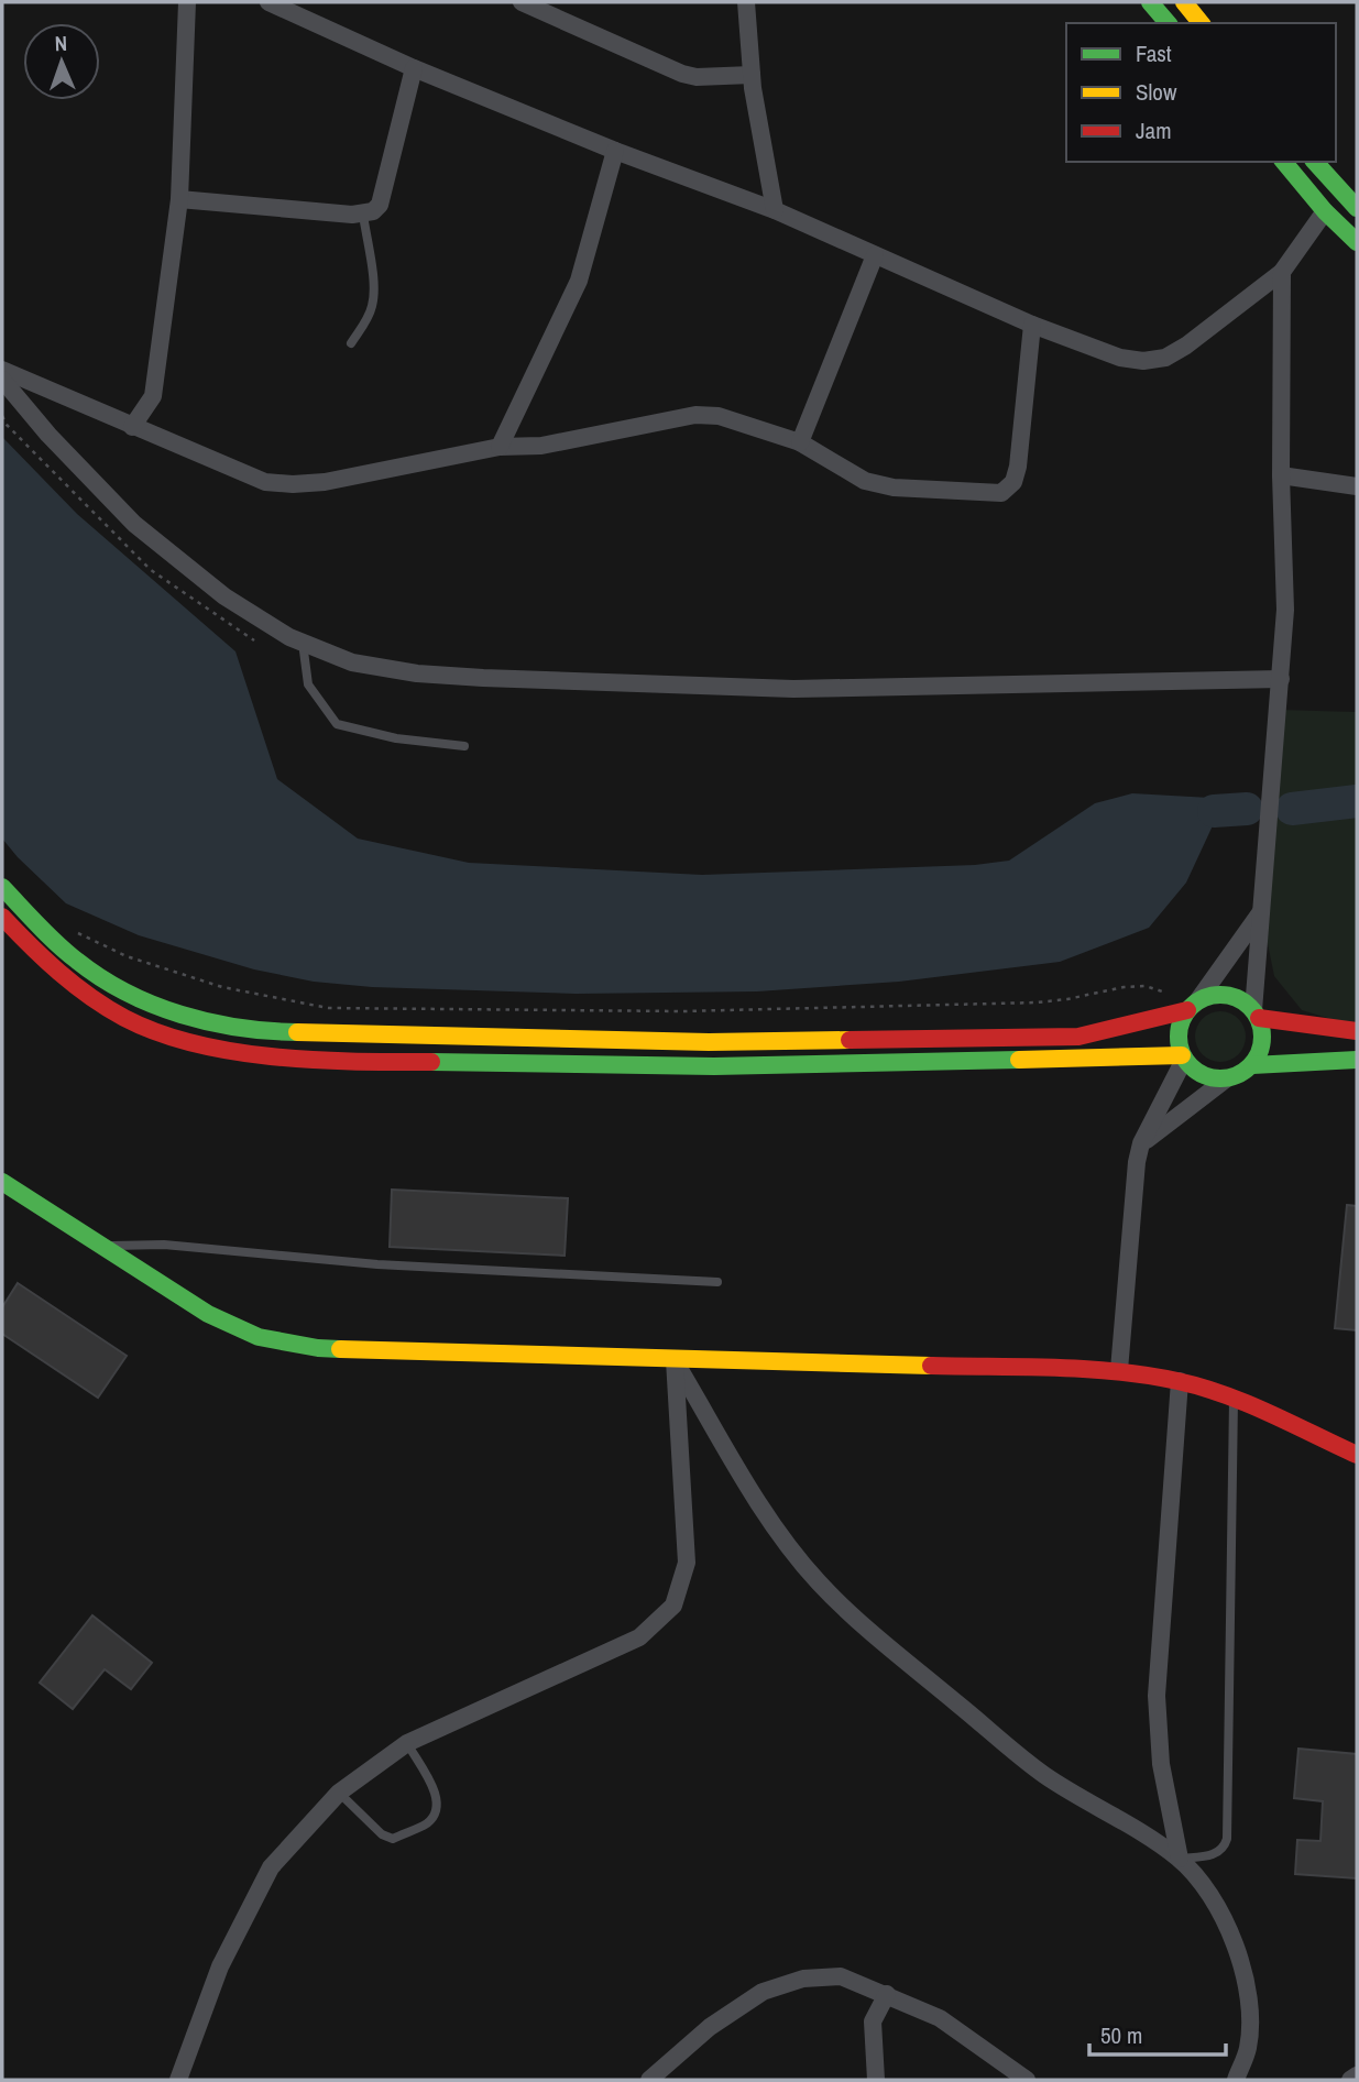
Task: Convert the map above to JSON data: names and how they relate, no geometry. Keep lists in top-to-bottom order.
{
  "legend": ["Fast", "Slow", "Jam"],
  "scale_bar": "50 m",
  "north": "top"
}
